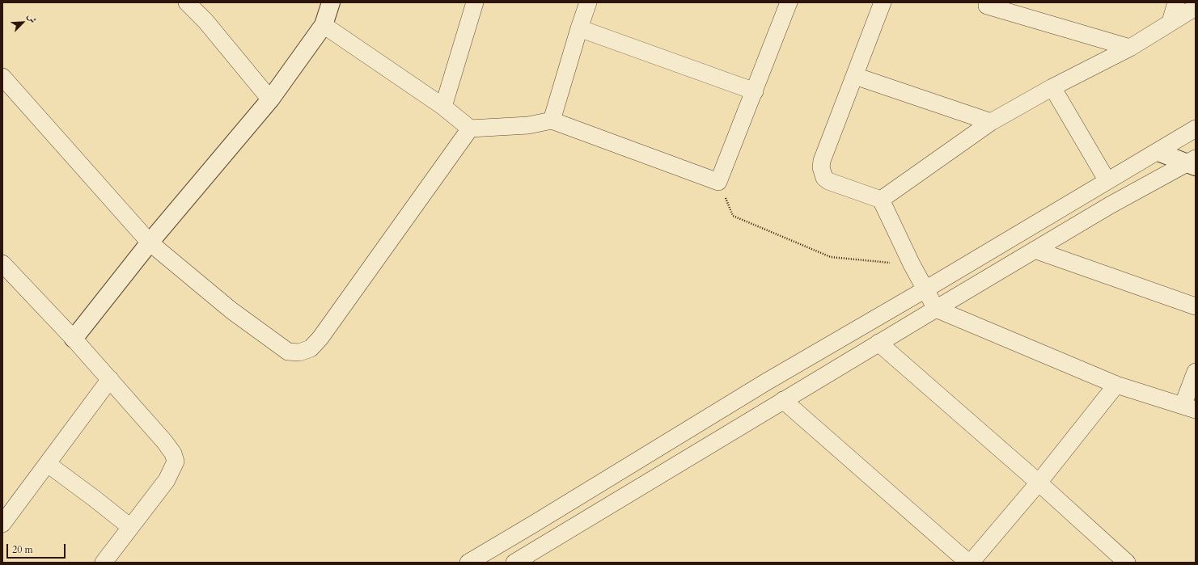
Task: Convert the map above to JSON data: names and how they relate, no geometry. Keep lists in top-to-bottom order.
{
  "scale_bar": "20 m",
  "north": "top right"
}
